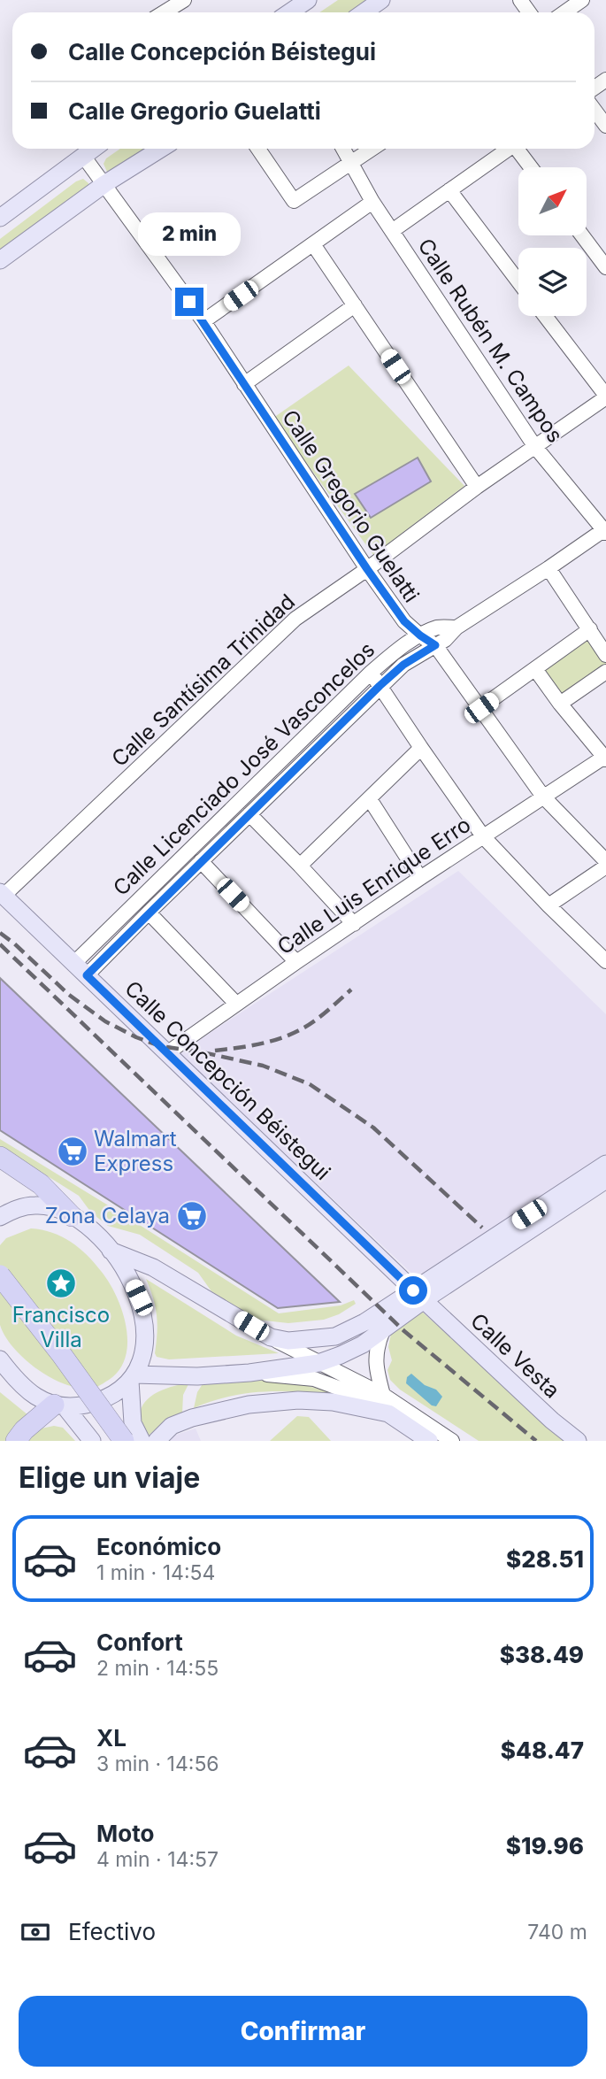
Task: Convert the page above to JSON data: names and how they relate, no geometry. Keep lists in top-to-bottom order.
{
  "streets": {
    "main road": ["Calle Concepción Béistegui", "Calle Vesta"],
    "street": [
      "Calle Rubén M. Campos",
      "Calle Gregorio Guelatti",
      "Calle Santísima Trinidad",
      "Calle Licenciado José Vasconcelos",
      "Calle Luis Enrique Erro"
    ]
  },
  "crossings": [
    ["Calle Rubén M. Campos", "Calle Santísima Trinidad"],
    ["Calle Rubén M. Campos", "Calle Licenciado José Vasconcelos"],
    ["Calle Gregorio Guelatti", "Calle Santísima Trinidad"],
    ["Calle Gregorio Guelatti", "Calle Licenciado José Vasconcelos"],
    ["Calle Gregorio Guelatti", "Calle Luis Enrique Erro"],
    ["Calle Santísima Trinidad", "Calle Concepción Béistegui"],
    ["Calle Licenciado José Vasconcelos", "Calle Concepción Béistegui"],
    ["Calle Luis Enrique Erro", "Calle Concepción Béistegui"],
    ["Calle Concepción Béistegui", "Calle Vesta"]
  ],
  "places": {
    "supermarket": ["Walmart Express", "Zona Celaya"],
    "place": ["Francisco Villa"]
  },
  "north": "top right",
  "page": {
    "banner": ["Calle Concepción Béistegui", "Calle Gregorio Guelatti"],
    "bubble": "2 min",
    "heading": "Elige un viaje",
    "list": [
      {
        "name": "Económico",
        "note": "1 min · 14:54",
        "value": "$28.51"
      },
      {
        "name": "Confort",
        "note": "2 min · 14:55",
        "value": "$38.49"
      },
      {
        "name": "XL",
        "note": "3 min · 14:56",
        "value": "$48.47"
      },
      {
        "name": "Moto",
        "note": "4 min · 14:57",
        "value": "$19.96"
      }
    ],
    "pay": ["Efectivo", "740 m"],
    "buttons": "Confirmar"
  }
}
